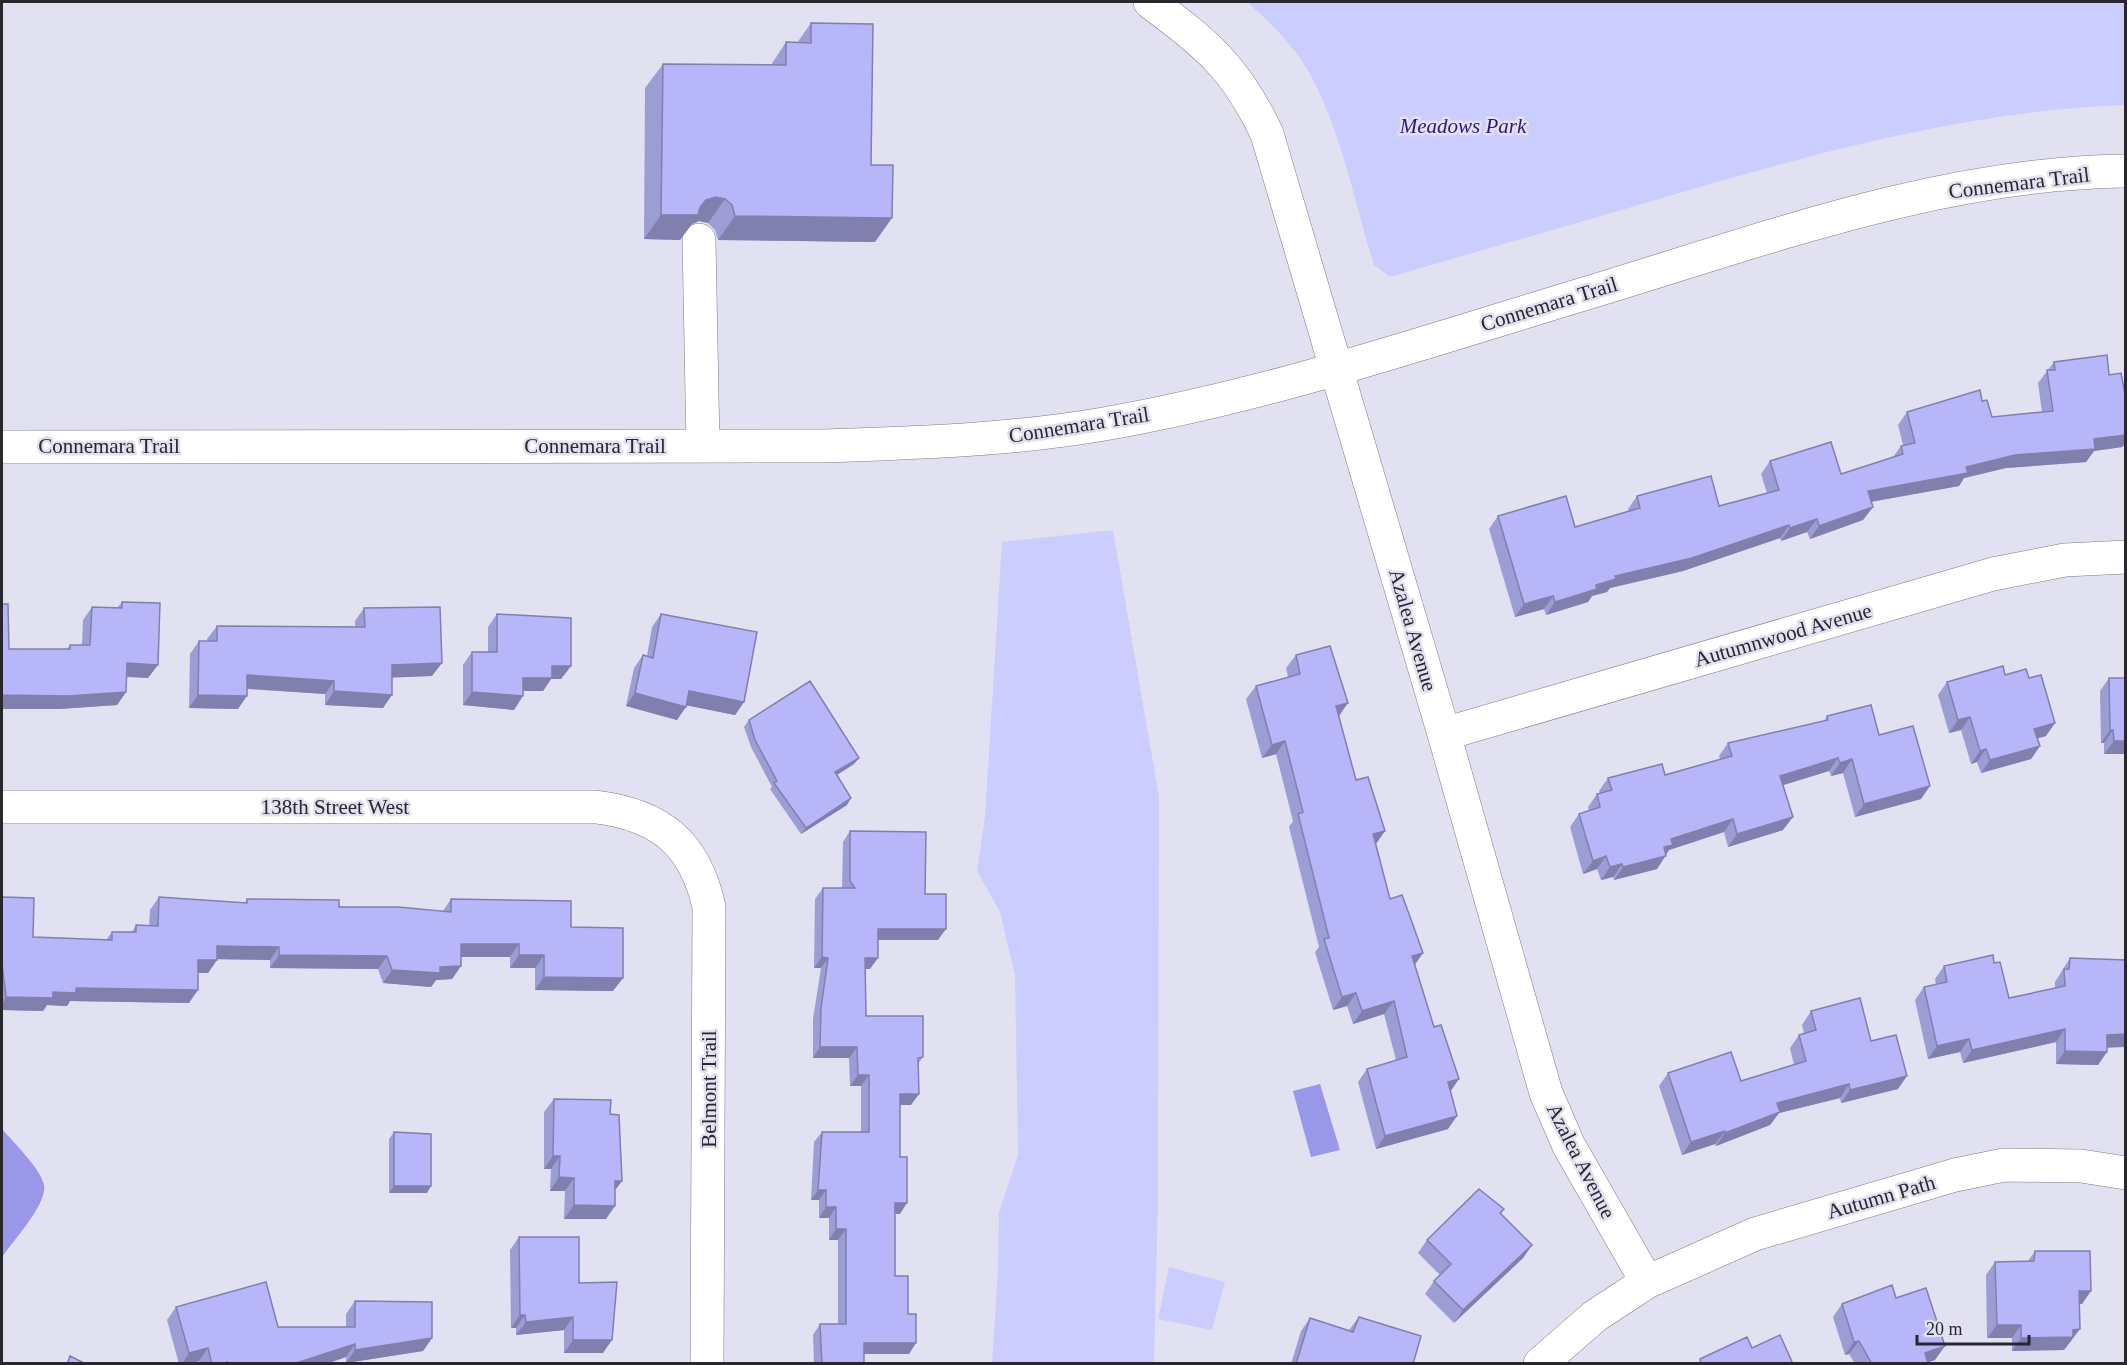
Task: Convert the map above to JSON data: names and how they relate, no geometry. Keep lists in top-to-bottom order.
{
  "streets": {
    "street": [
      "Connemara Trail",
      "Azalea Avenue",
      "Autumnwood Avenue",
      "138th Street West",
      "Belmont Trail",
      "Autumn Path"
    ]
  },
  "crossings": [
    ["Connemara Trail", "Azalea Avenue"],
    ["Azalea Avenue", "Autumnwood Avenue"],
    ["Azalea Avenue", "Autumn Path"],
    ["138th Street West", "Belmont Trail"]
  ],
  "parks": ["Meadows Park"],
  "scale_bar": "20 m"
}
